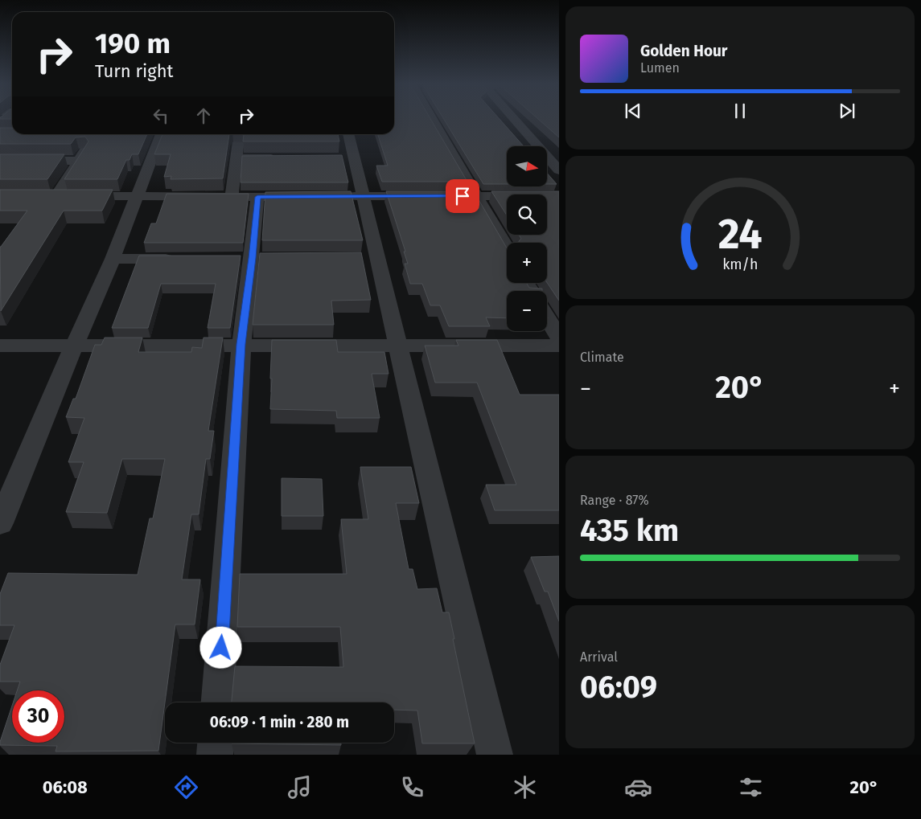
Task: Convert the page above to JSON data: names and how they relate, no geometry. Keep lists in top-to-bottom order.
{
  "north": "right",
  "page": {
    "turn": ["190 m", "Turn right"],
    "song": ["Golden Hour", "Lumen"],
    "map_buttons": ["+", "−"],
    "tile": [
      "Climate",
      ["Range · 87%", "435 km"],
      ["Arrival", "06:09"]
    ],
    "heat": ["−", "20°", "+"],
    "limit": "30",
    "trip": "06:09 · 1 min · 280 m",
    "tabs": ["06:08", "20°"],
    "gauge": ["24", "km/h"]
  }
}
